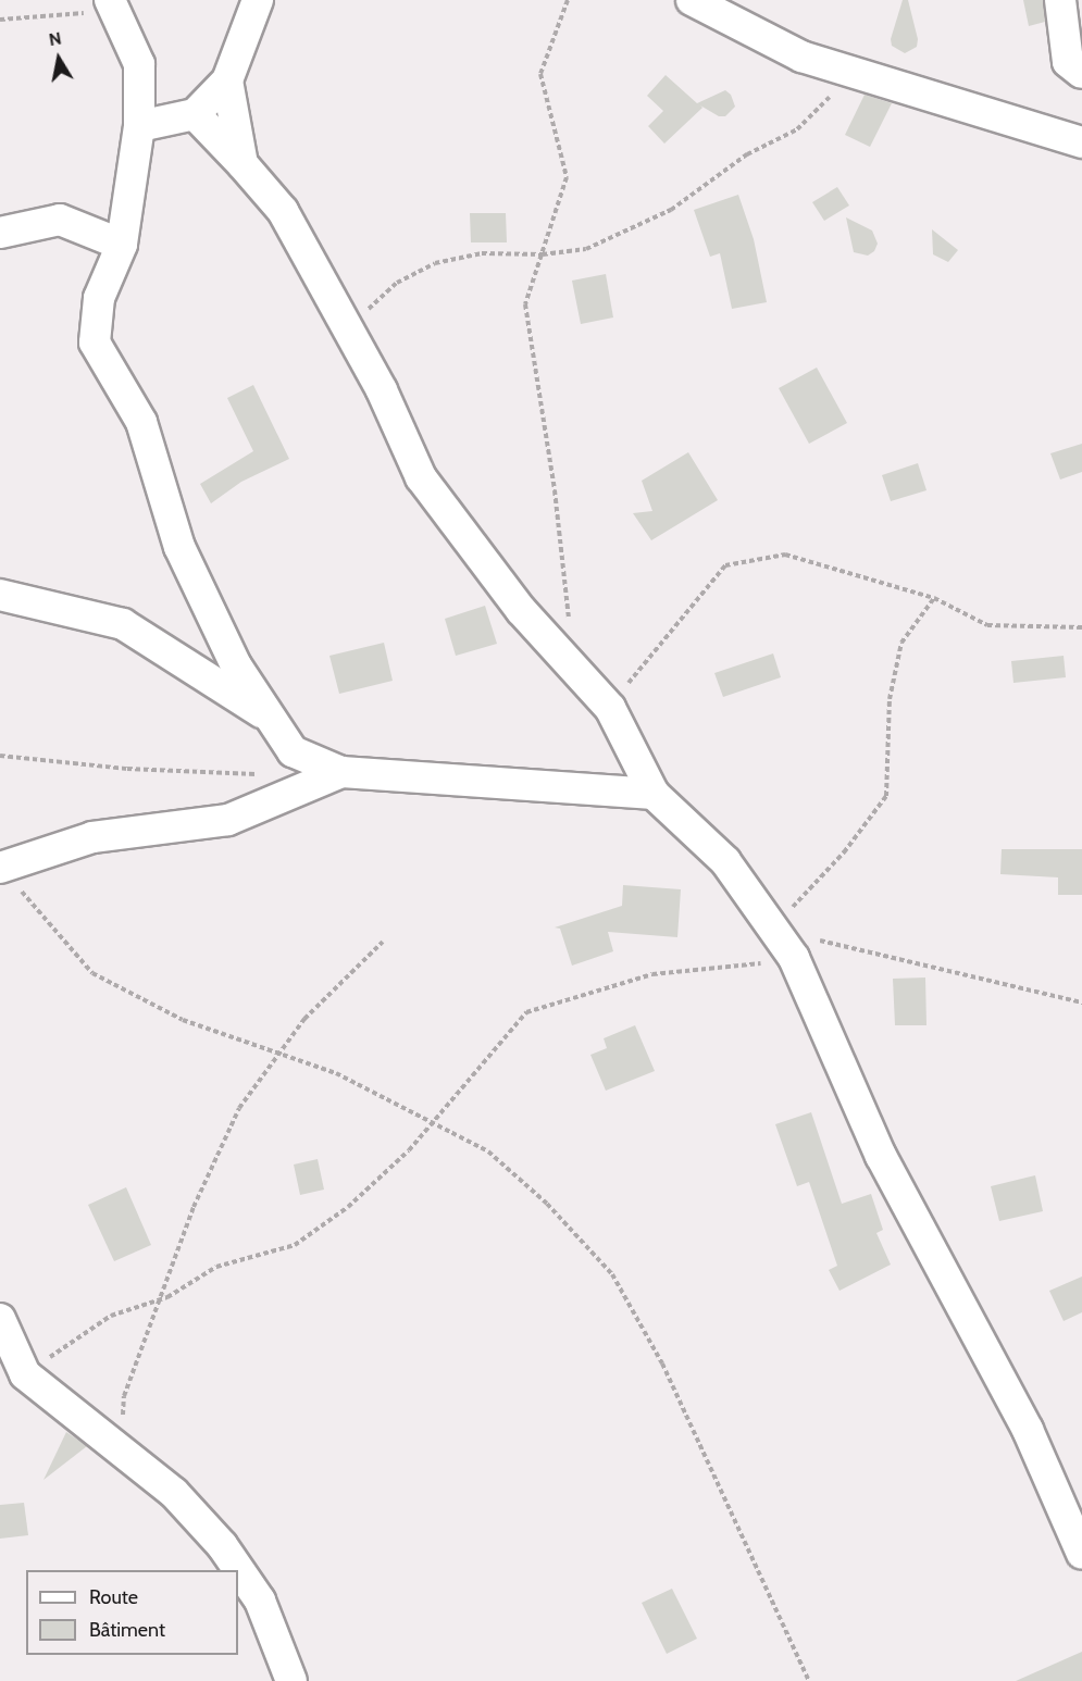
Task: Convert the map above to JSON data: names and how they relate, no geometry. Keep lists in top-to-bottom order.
{
  "legend": ["Route", "Bâtiment"],
  "north": "top"
}
